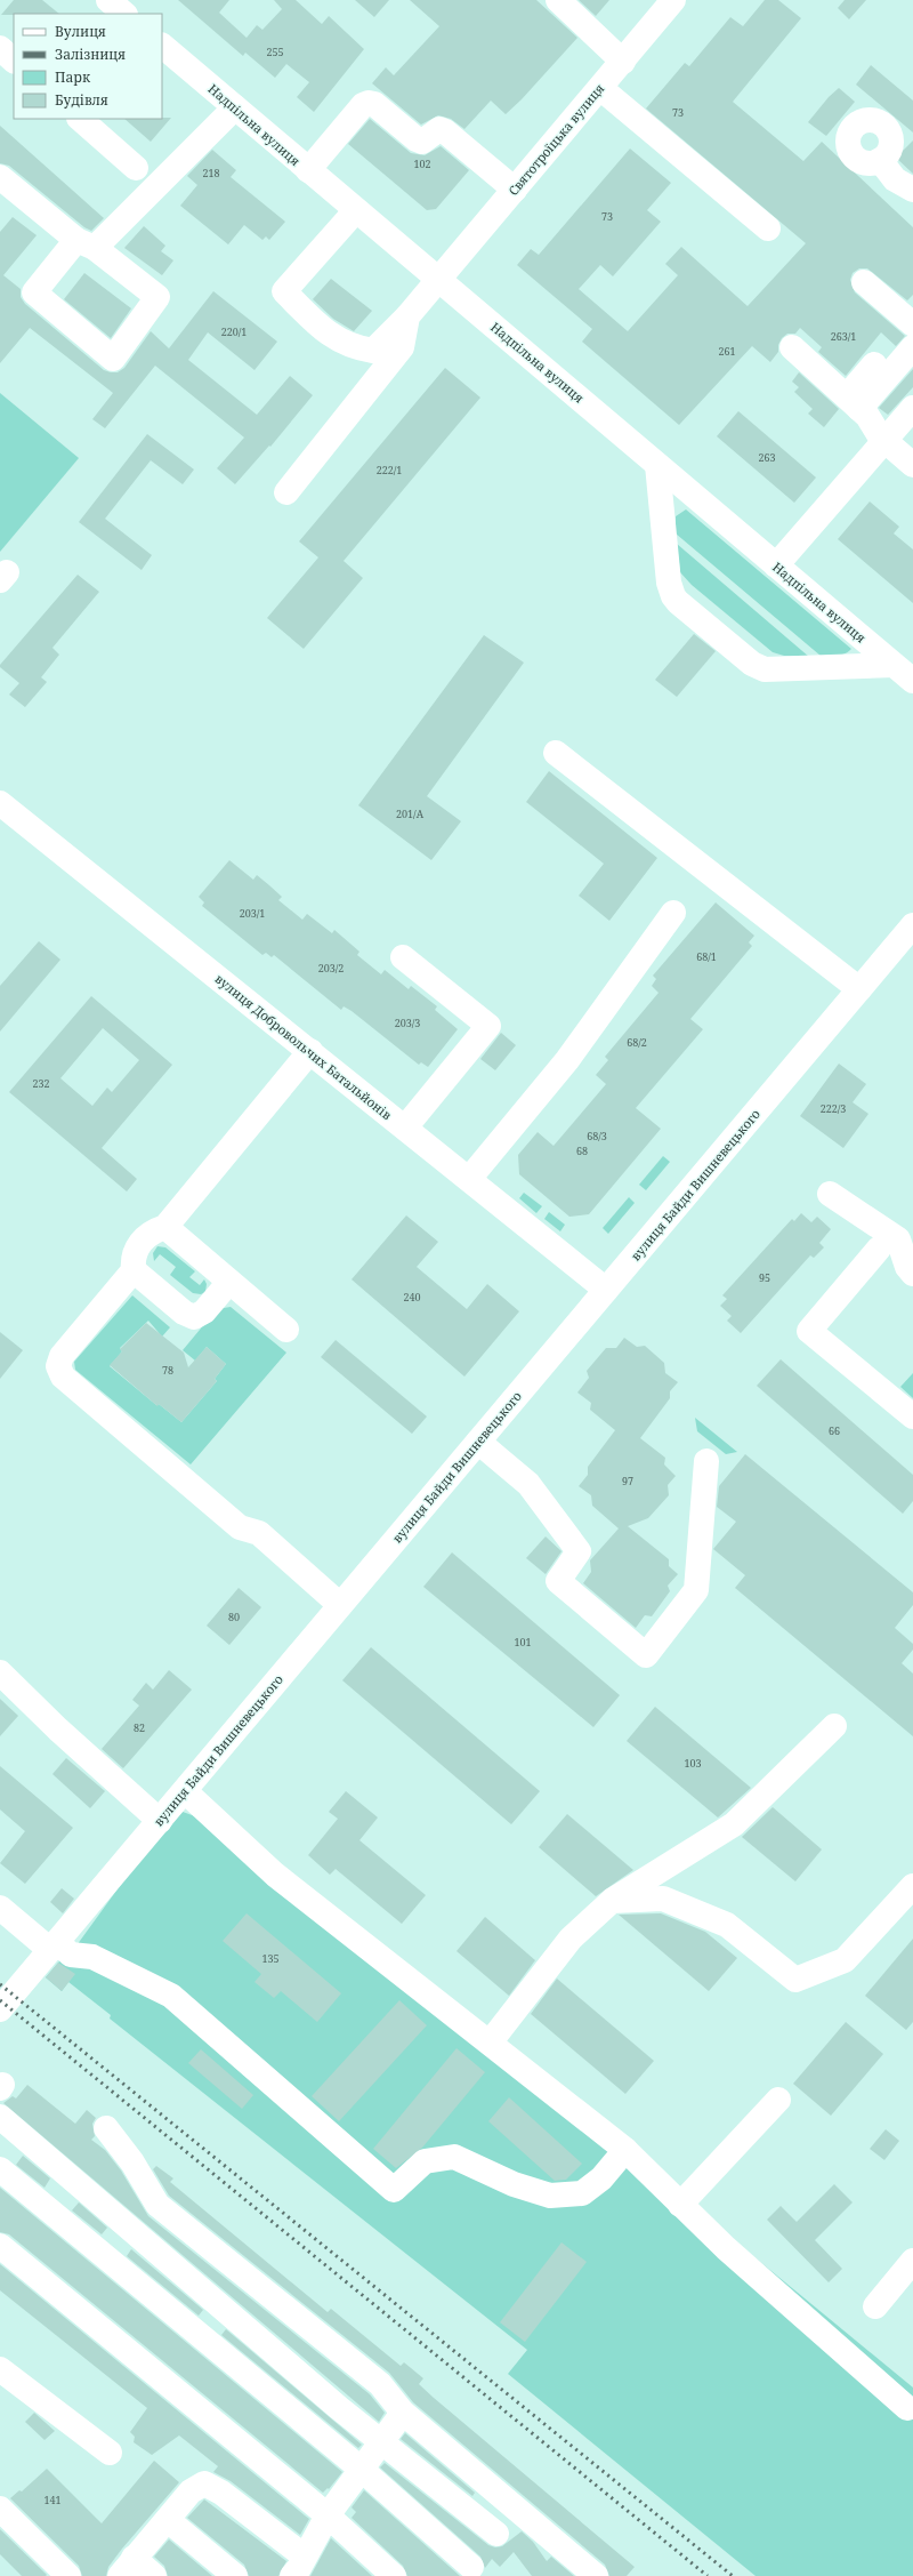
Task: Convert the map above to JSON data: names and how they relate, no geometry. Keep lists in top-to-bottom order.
{
  "streets": {
    "street": [
      "Надпільна вулиця",
      "Святотроїцька вулиця",
      "вулиця Добровольчих Батальйонів",
      "вулиця Байди Вишневецького"
    ]
  },
  "crossings": [
    ["Надпільна вулиця", "Святотроїцька вулиця"],
    ["вулиця Добровольчих Батальйонів", "вулиця Байди Вишневецького"]
  ],
  "house_numbers": [
    "255",
    "73",
    "102",
    "218",
    "73",
    "220/1",
    "263/1",
    "261",
    "263",
    "222/1",
    "201/A",
    "203/1",
    "68/1",
    "203/2",
    "203/3",
    "68/2",
    "232",
    "222/3",
    "68/3",
    "68",
    "95",
    "240",
    "78",
    "66",
    "97",
    "80",
    "101",
    "82",
    "103",
    "135",
    "141"
  ],
  "legend": [
    "Вулиця",
    "Залізниця",
    "Парк",
    "Будівля"
  ]
}
